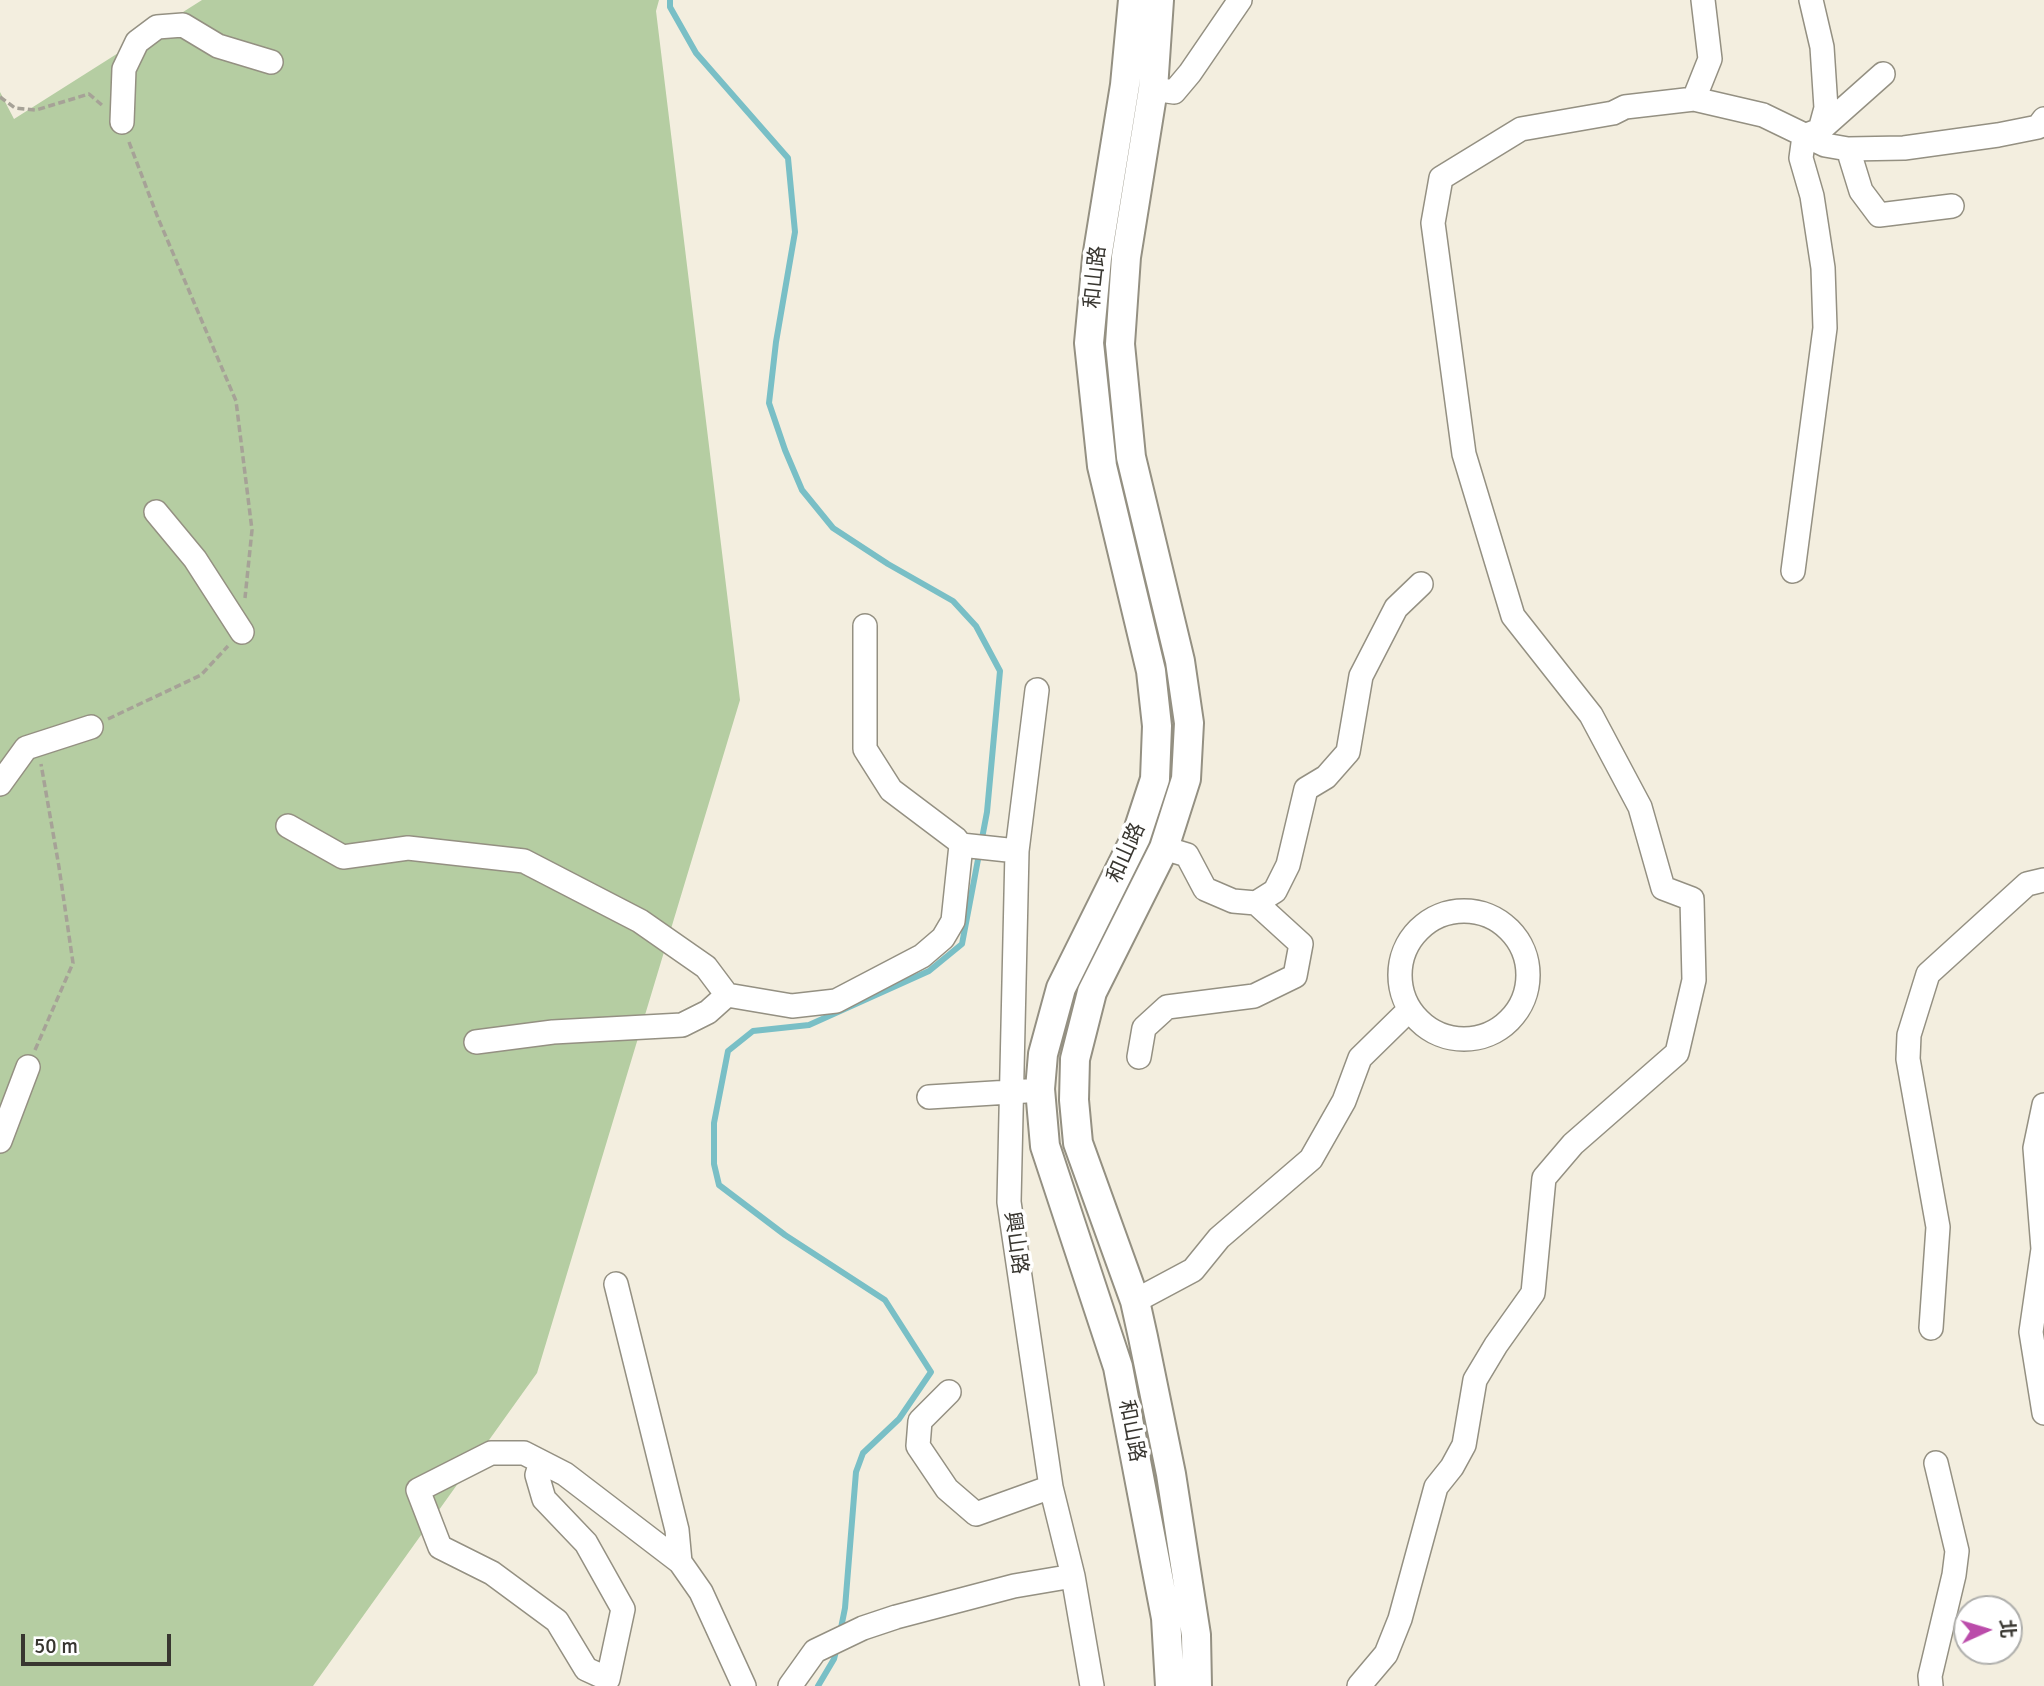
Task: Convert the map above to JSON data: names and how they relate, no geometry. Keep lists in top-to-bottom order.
{
  "streets": {
    "main road": ["和山路"],
    "street": ["興山路"]
  },
  "scale_bar": "50 m",
  "north": "right"
}
